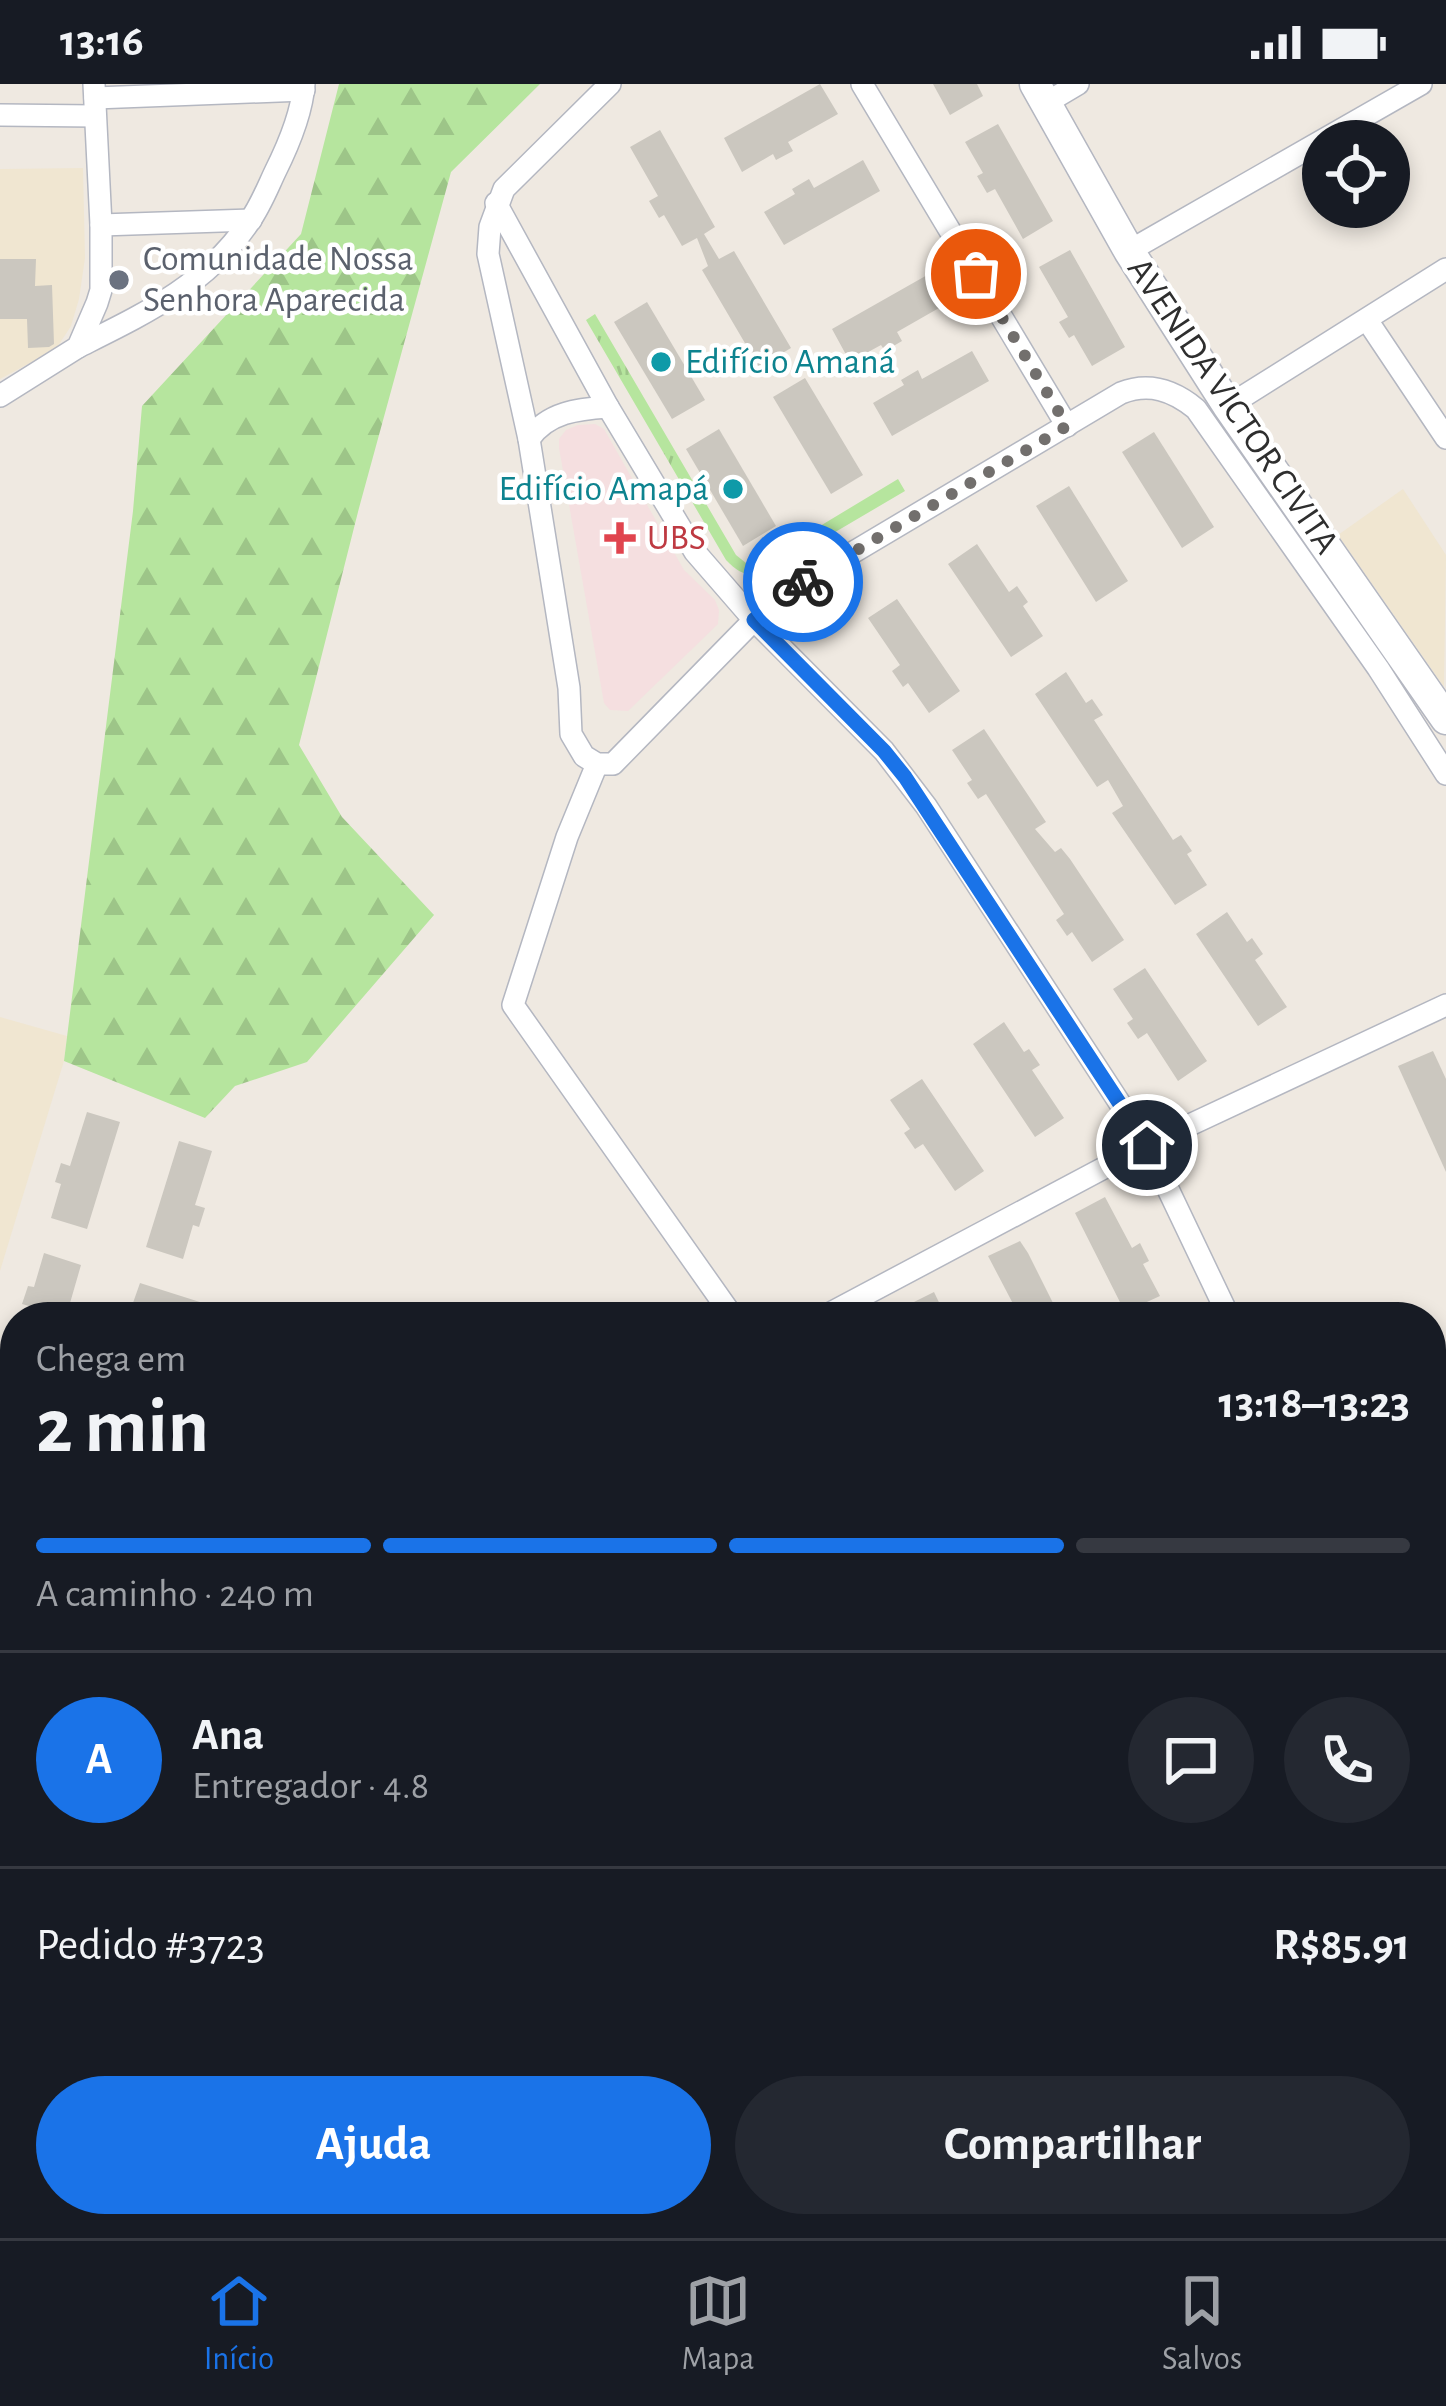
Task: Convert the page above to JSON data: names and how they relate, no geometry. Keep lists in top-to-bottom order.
{
  "streets": {
    "main road": ["AVENIDA VICTOR CIVITA"]
  },
  "places": {
    "other": ["Comunidade Nossa Senhora Aparecida", "Edifício Amaná", "Edifício Amapá"],
    "health": ["UBS"]
  },
  "page": {
    "status": "13:16",
    "heading": ["2 min", "Chega em", "13:18–13:23"],
    "panel": [
      "Ana",
      "Entregador · 4.8",
      "Pedido #3723",
      "R$85.91"
    ],
    "bar": "A caminho · 240 m",
    "round": "A",
    "buttons": ["Ajuda", "Compartilhar"],
    "tabs": ["Início", "Mapa", "Salvos"]
  }
}
